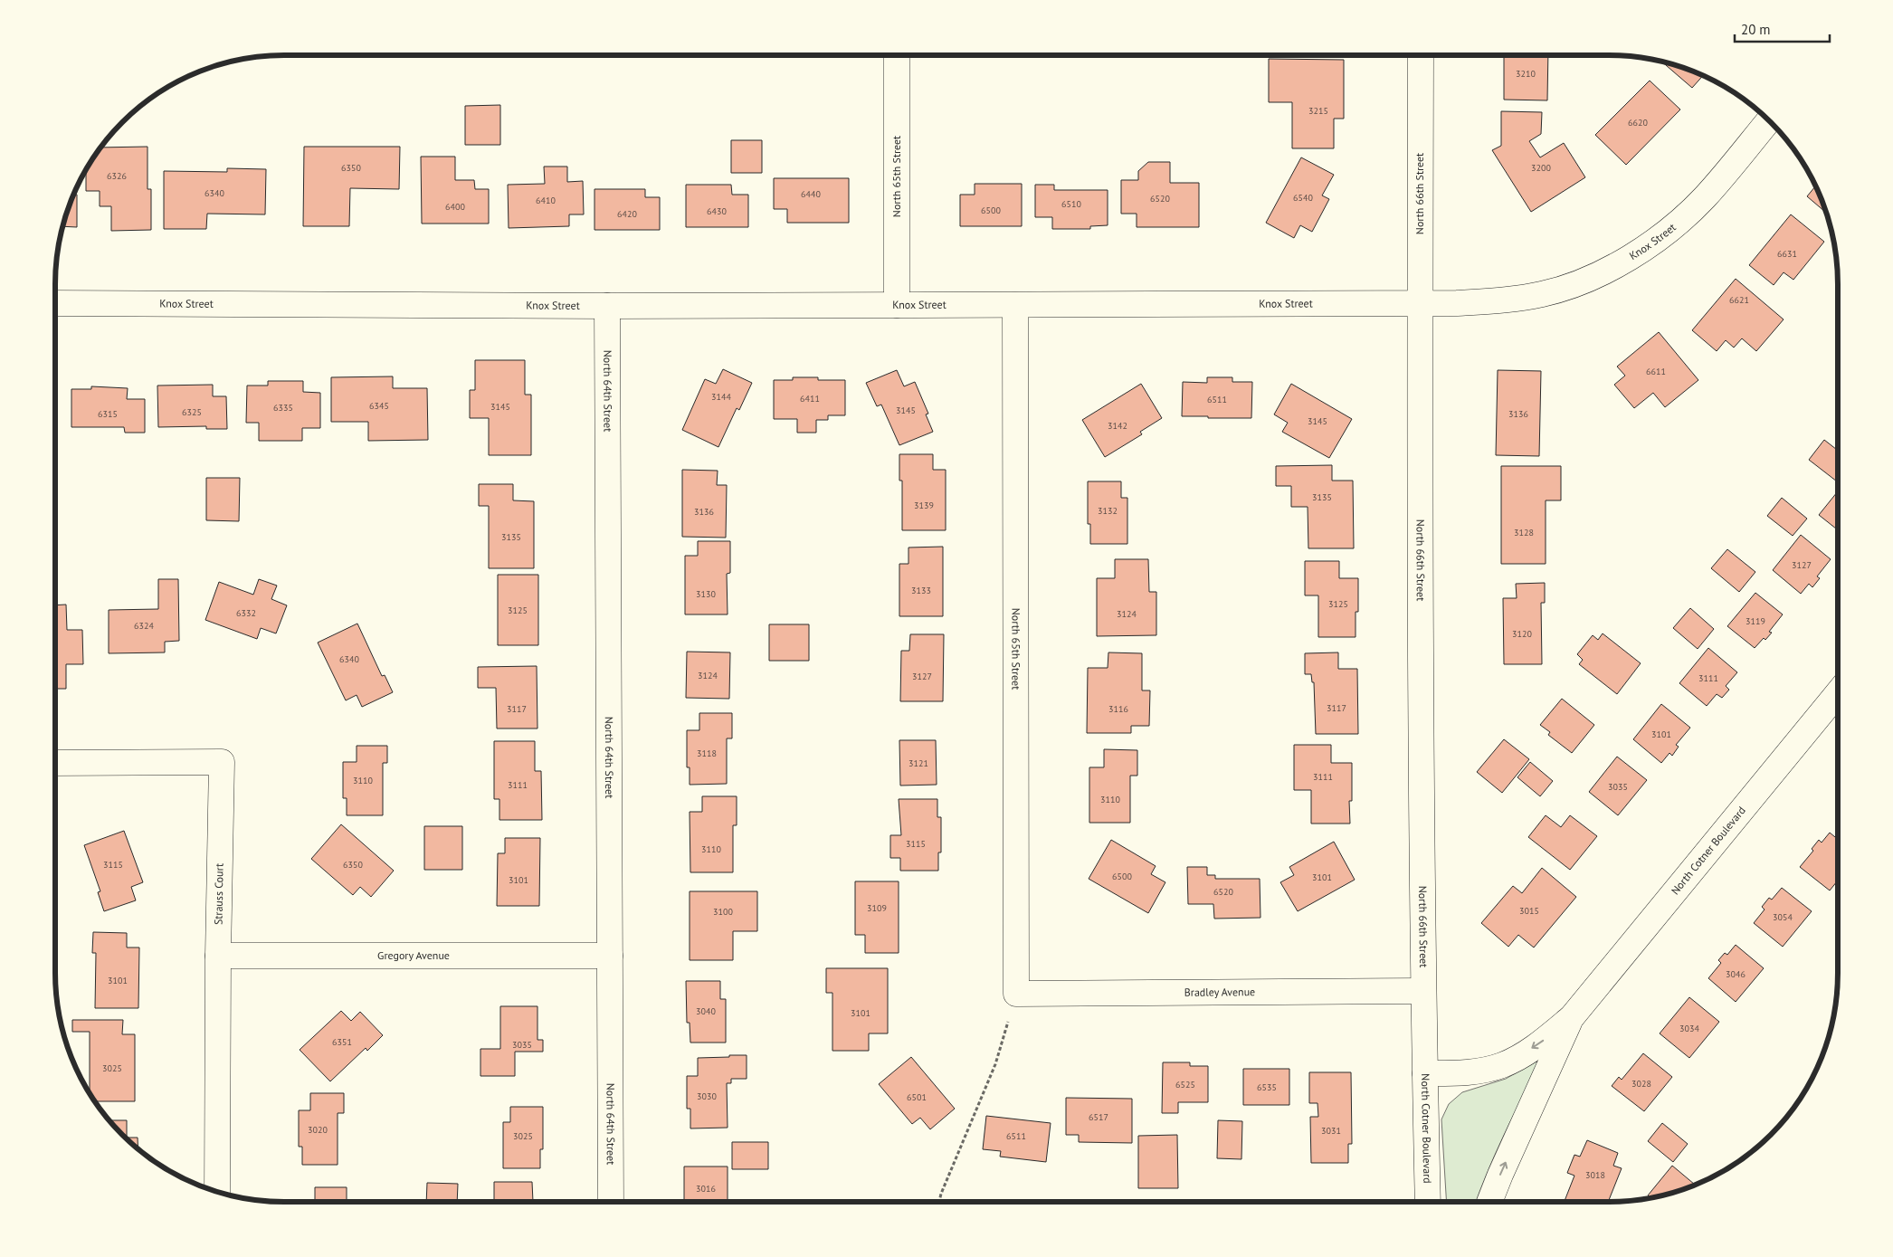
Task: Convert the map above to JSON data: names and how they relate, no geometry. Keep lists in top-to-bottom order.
{
  "streets": {
    "street": [
      "North 65th Street",
      "North 66th Street",
      "Knox Street",
      "North 64th Street",
      "North Cotner Boulevard",
      "Strauss Court",
      "Gregory Avenue",
      "Bradley Avenue"
    ]
  },
  "crossings": [
    ["North 65th Street", "Knox Street"],
    ["North 65th Street", "Bradley Avenue"],
    ["North 66th Street", "Knox Street"],
    ["North 66th Street", "North Cotner Boulevard"],
    ["North 66th Street", "Bradley Avenue"],
    ["Knox Street", "North 64th Street"],
    ["North 64th Street", "Gregory Avenue"],
    ["Strauss Court", "Gregory Avenue"]
  ],
  "house_numbers": [
    "3210",
    "3215",
    "6620",
    "6350",
    "3200",
    "6326",
    "6340",
    "6440",
    "6540",
    "6520",
    "6410",
    "6510",
    "6400",
    "6500",
    "6430",
    "6420",
    "6631",
    "6621",
    "6611",
    "3144",
    "6411",
    "6511",
    "6345",
    "3145",
    "6335",
    "3145",
    "6325",
    "6315",
    "3136",
    "3145",
    "3142",
    "3135",
    "3139",
    "3132",
    "3136",
    "3128",
    "3135",
    "3127",
    "3133",
    "3130",
    "3125",
    "3125",
    "6332",
    "3124",
    "3119",
    "6324",
    "3120",
    "6340",
    "3124",
    "3127",
    "3111",
    "3117",
    "3117",
    "3116",
    "3101",
    "3118",
    "3121",
    "3111",
    "3110",
    "3111",
    "3035",
    "3110",
    "3115",
    "3110",
    "3115",
    "6350",
    "6500",
    "3101",
    "3101",
    "6520",
    "3109",
    "3015",
    "3100",
    "3054",
    "3046",
    "3101",
    "3040",
    "3101",
    "3034",
    "6351",
    "3035",
    "3025",
    "3028",
    "6525",
    "6535",
    "3030",
    "6501",
    "6517",
    "3020",
    "3031",
    "3025",
    "6511",
    "3018",
    "3016"
  ],
  "scale_bar": "20 m"
}
